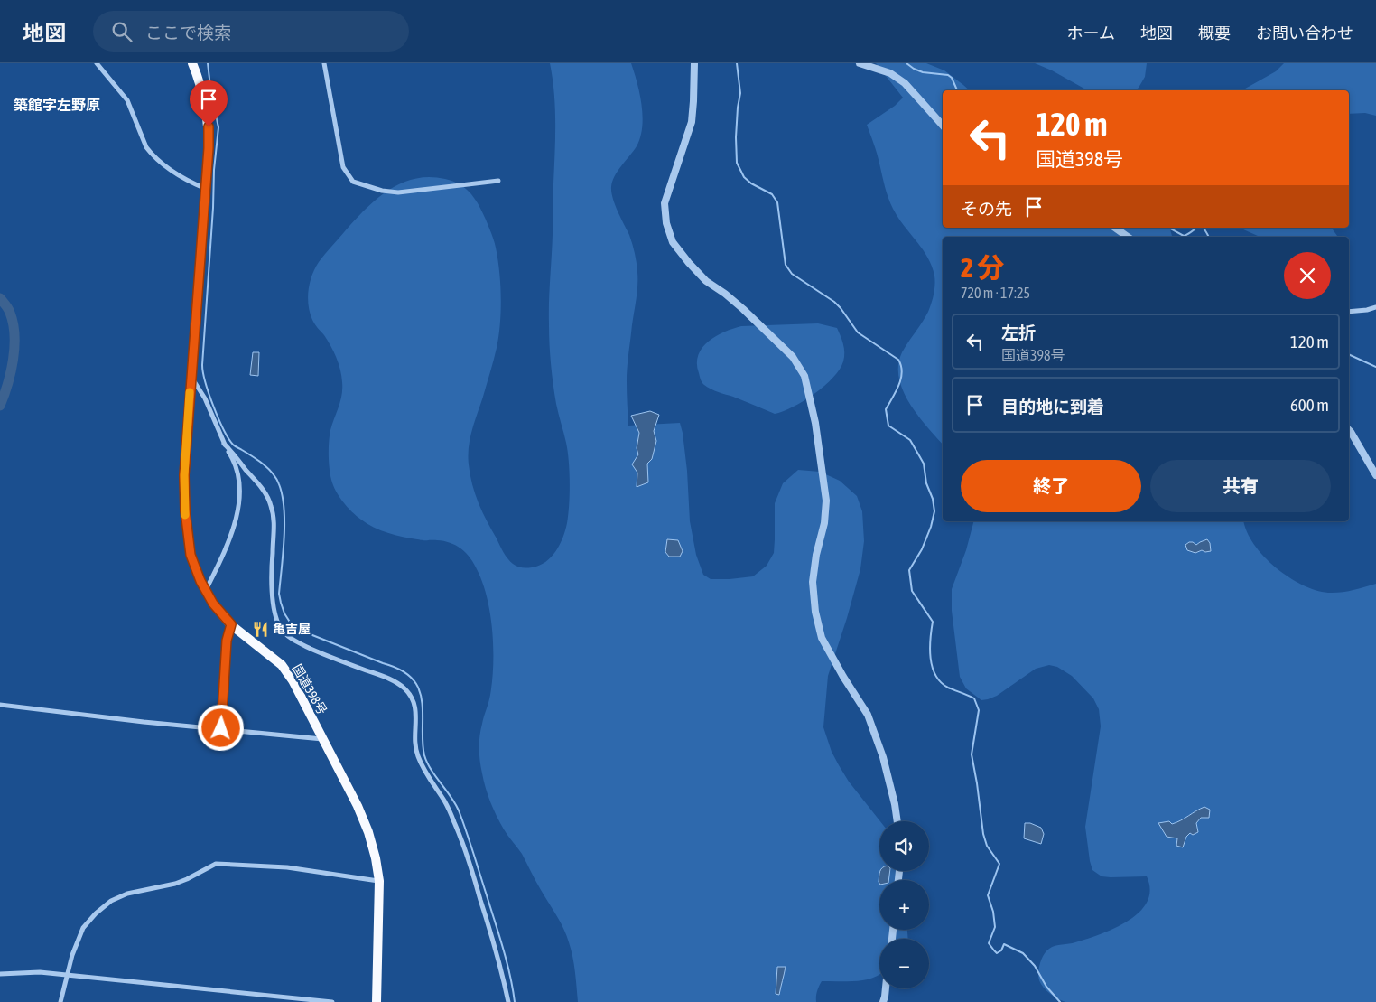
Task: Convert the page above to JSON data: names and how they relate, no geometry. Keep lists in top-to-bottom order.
{
  "streets": {
    "highway": ["国道398号"]
  },
  "districts": ["築館字左野原"],
  "places": {
    "restaurant": ["亀吉屋"]
  },
  "page": {
    "header": "地図",
    "search": "ここで検索",
    "nav": [
      "ホーム",
      "地図",
      "概要",
      "お問い合わせ"
    ],
    "turn": ["120 m", "国道398号"],
    "then": "その先",
    "heading": ["2 分", "720 m · 17:25"],
    "list": [
      {
        "name": "左折",
        "note": "国道398号",
        "value": "120 m"
      },
      {
        "name": "目的地に到着",
        "value": "600 m"
      }
    ],
    "buttons": ["終了", "共有"],
    "map_buttons": ["+", "−"]
  }
}
